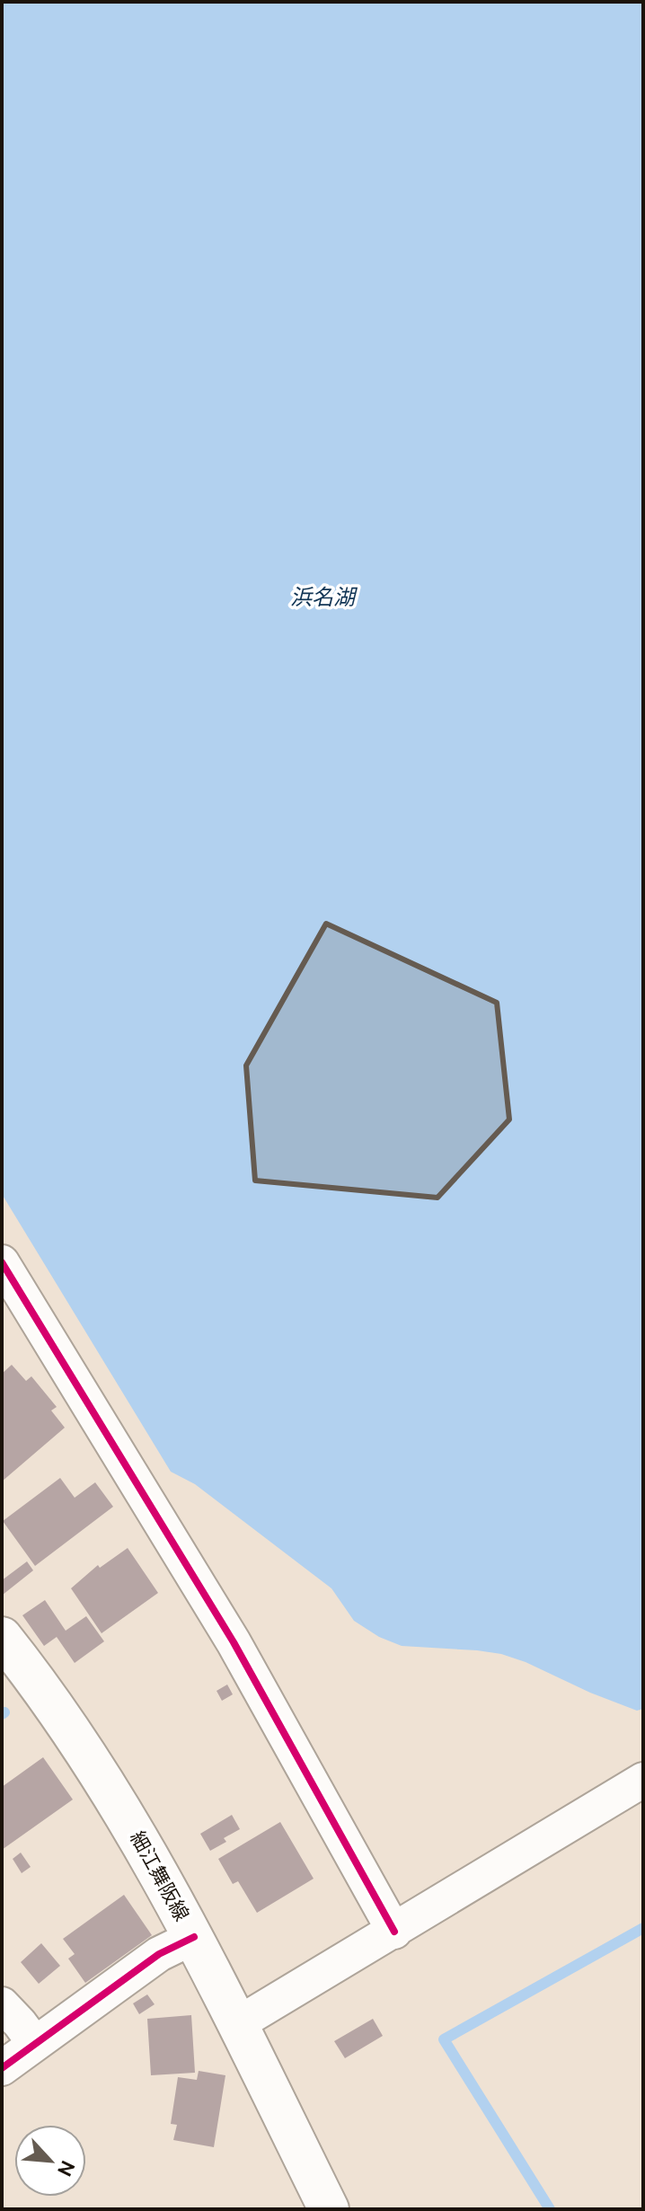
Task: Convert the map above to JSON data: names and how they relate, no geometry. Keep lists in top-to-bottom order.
{
  "streets": {
    "main road": ["細江舞阪線"]
  },
  "water": ["浜名湖"],
  "north": "bottom right"
}
